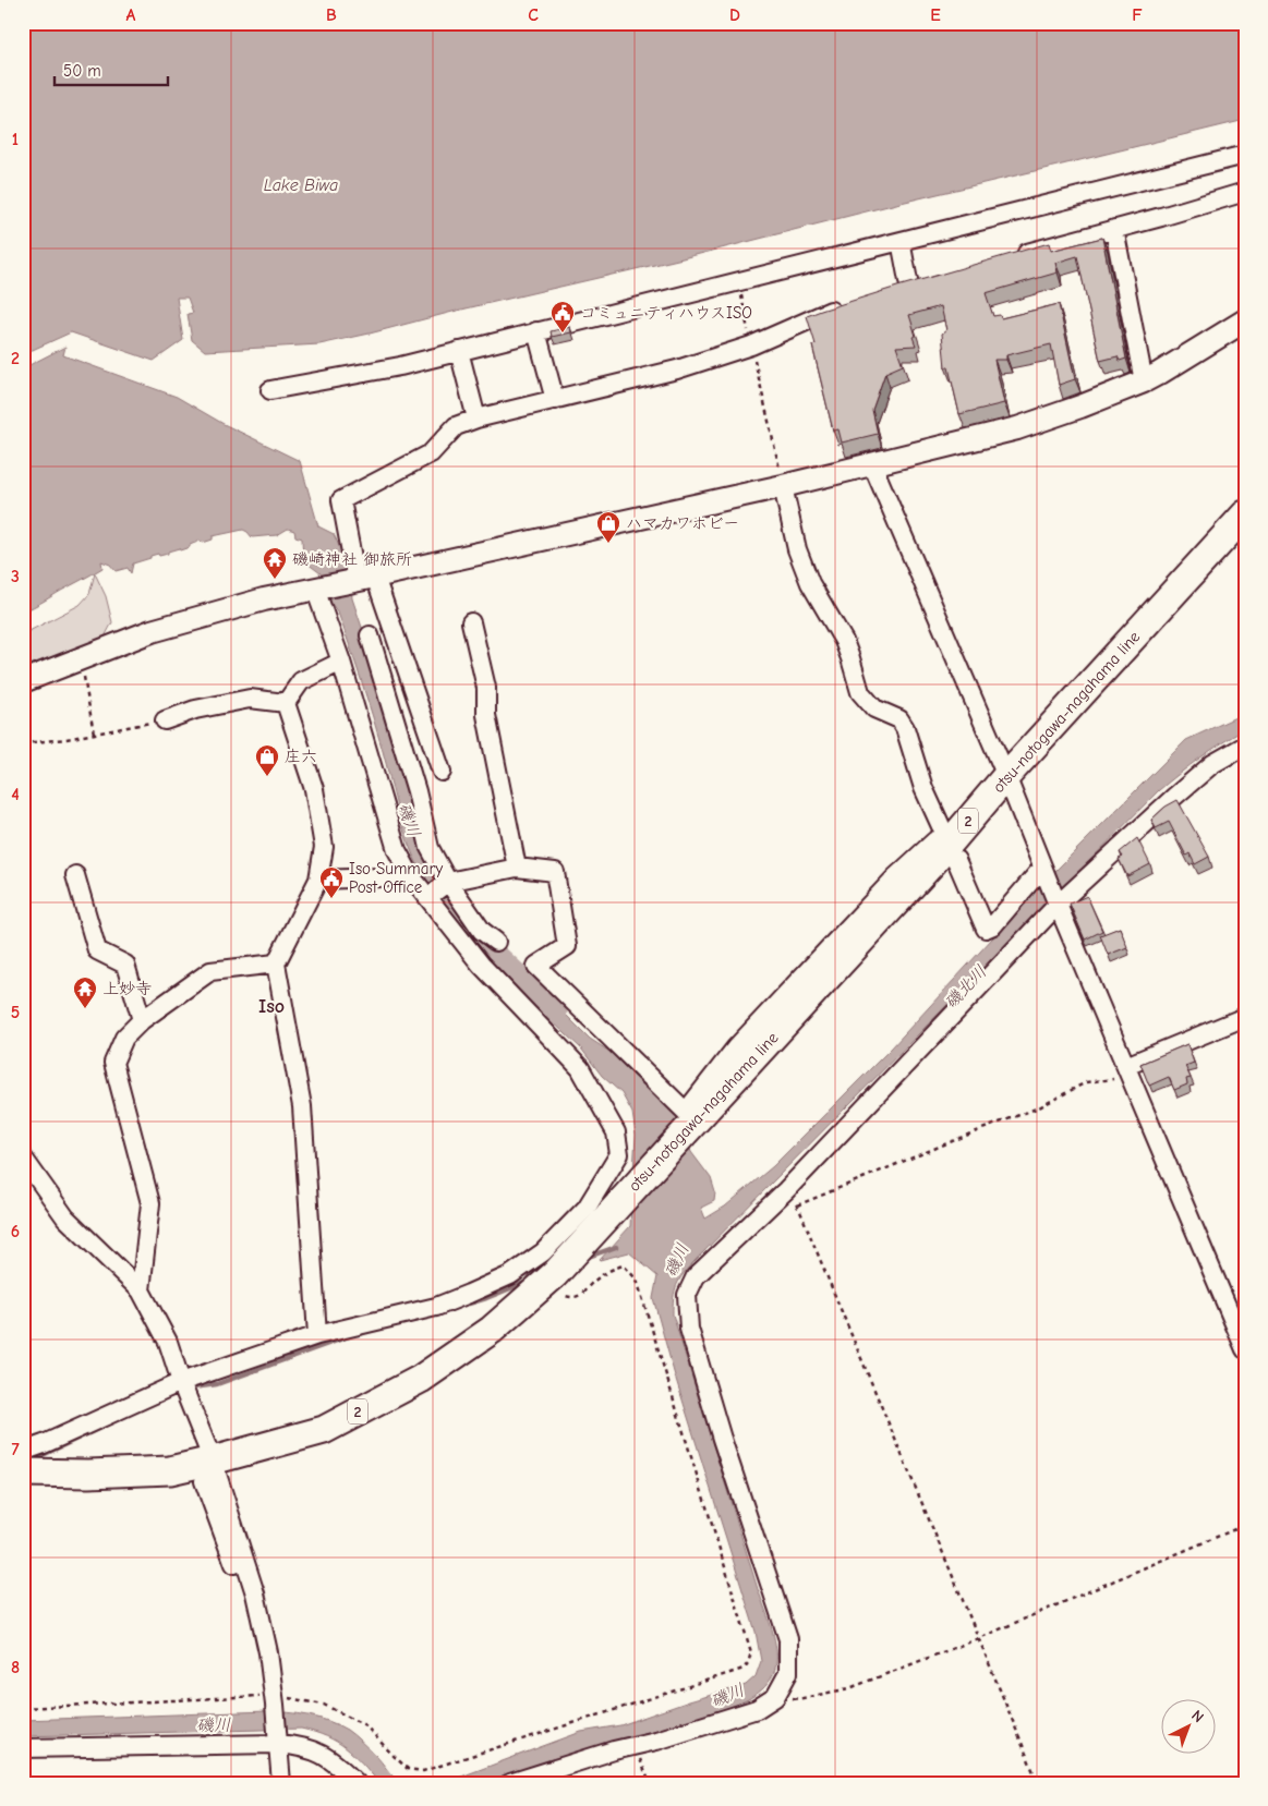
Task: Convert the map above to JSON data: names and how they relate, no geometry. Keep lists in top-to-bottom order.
{
  "streets": {
    "main road": ["otsu-notogawa-nagahama line", "2"]
  },
  "districts": ["Iso"],
  "water": ["Lake Biwa", "磯川", "磯北川"],
  "places": {
    "public building": ["コミュニティハウスISO", "Iso Summary Post Office"],
    "shop": ["ハマカワホビー", "庄六"],
    "temple": ["磯崎神社 御旅所", "上妙寺"]
  },
  "scale_bar": "50 m",
  "north": "top right",
  "grid": {
    "columns": [
      "A",
      "B",
      "C",
      "D",
      "E",
      "F"
    ],
    "rows": [
      "1",
      "2",
      "3",
      "4",
      "5",
      "6",
      "7",
      "8"
    ]
  }
}
